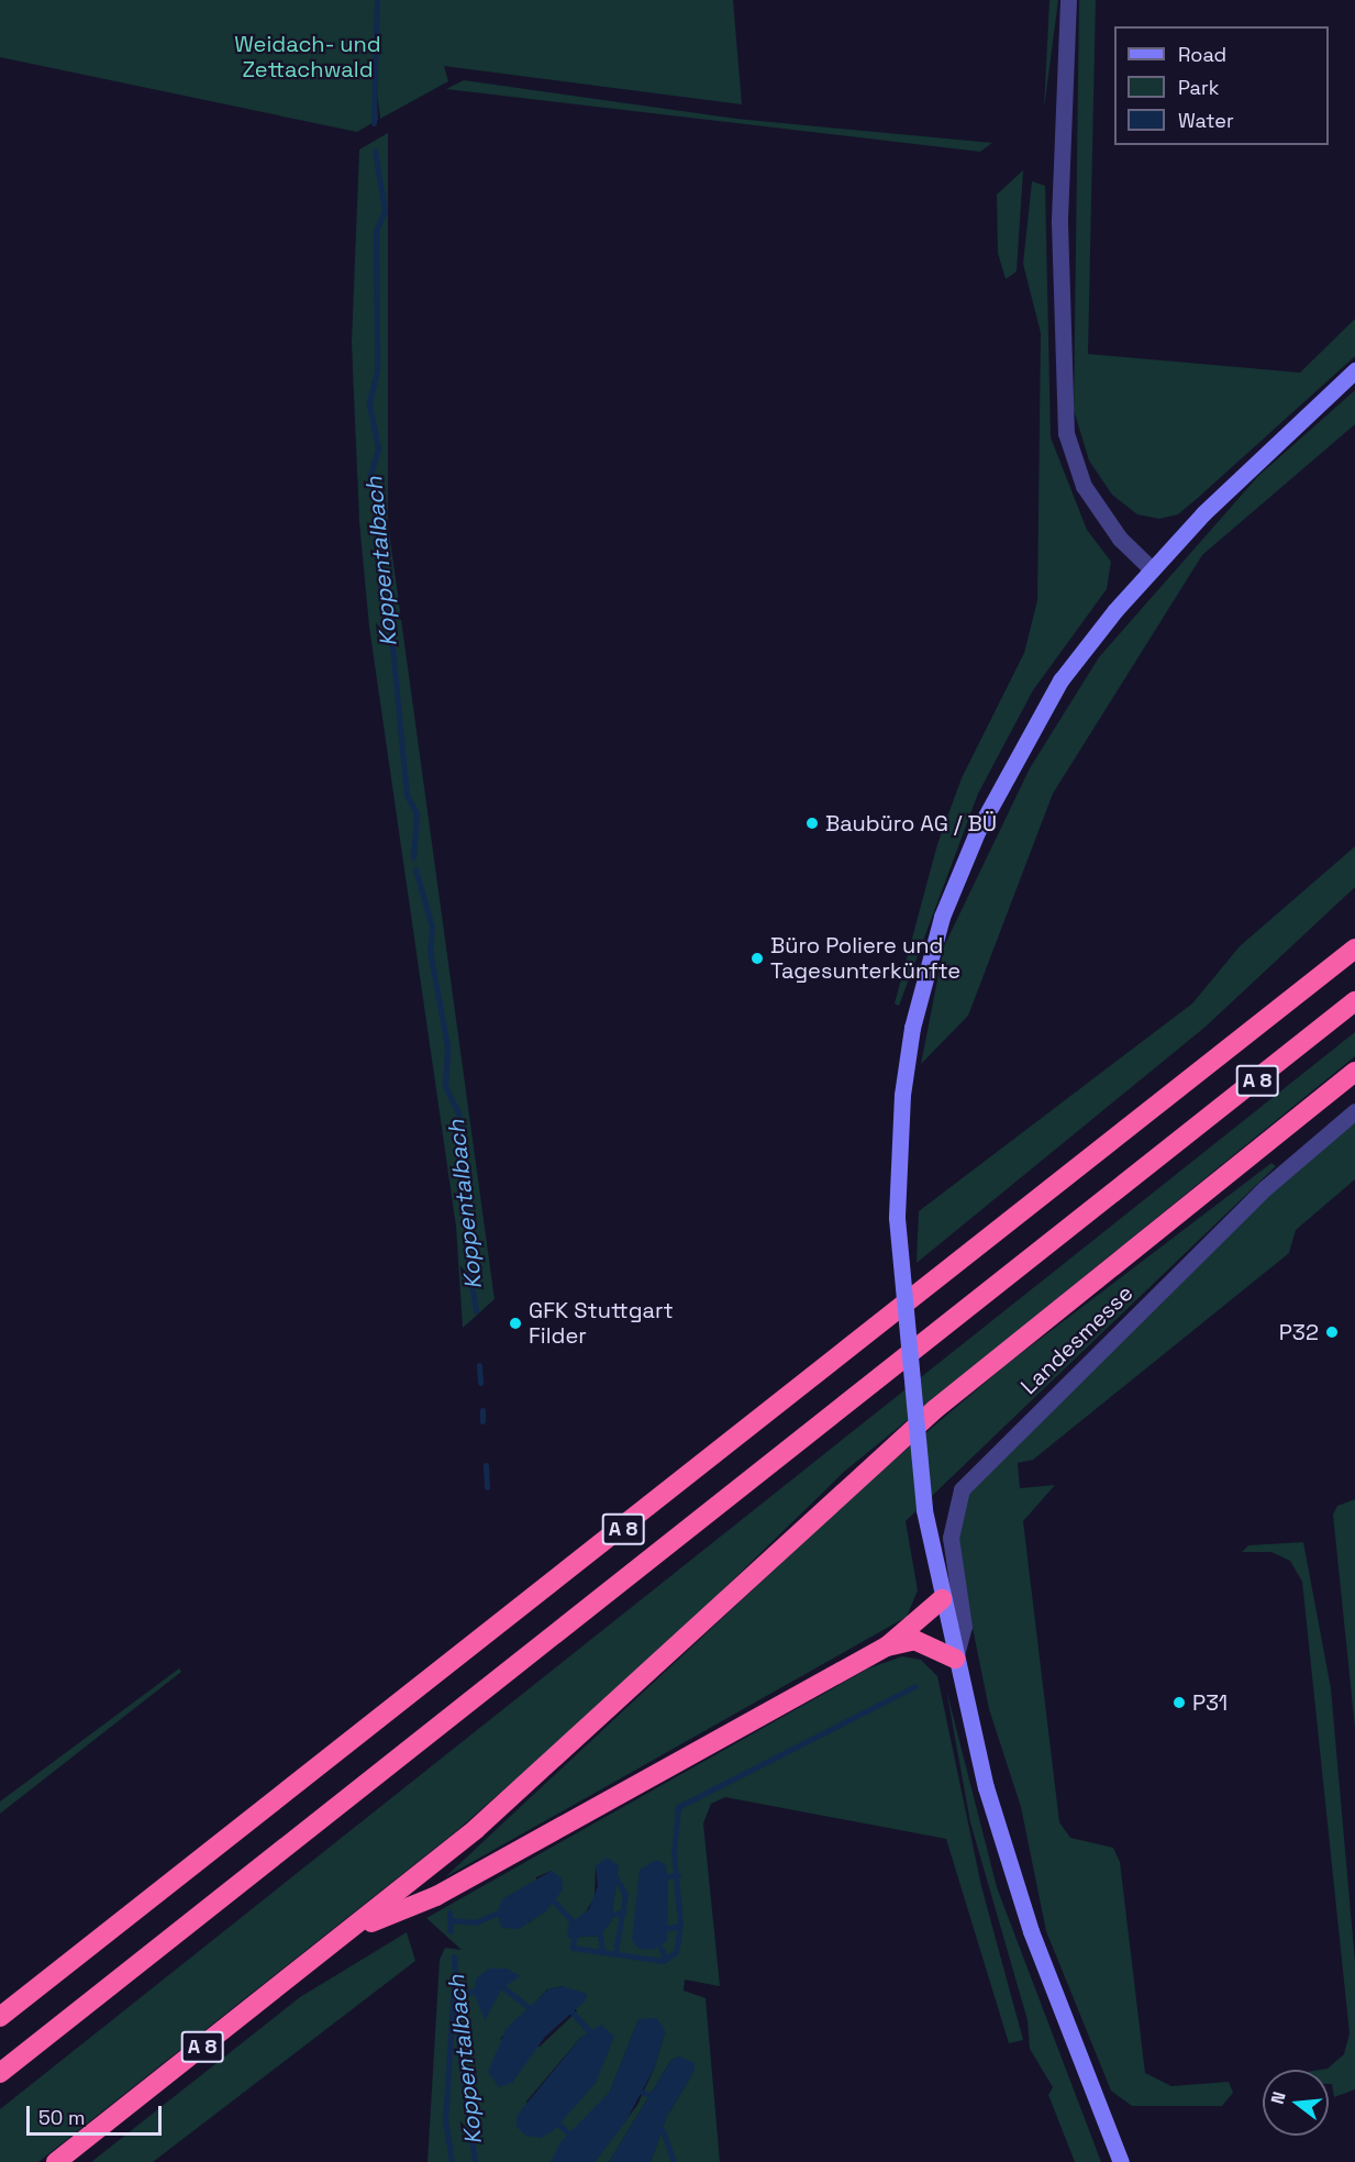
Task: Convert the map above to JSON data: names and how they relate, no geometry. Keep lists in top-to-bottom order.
{
  "streets": {
    "highway": ["A 8"],
    "street": ["Landesmesse"]
  },
  "water": ["Koppentalbach"],
  "parks": ["Weidach- und Zettachwald"],
  "places": [
    "Baubüro AG / BÜ",
    "Büro Poliere und Tagesunterkünfte",
    "GFK Stuttgart Filder",
    "P32",
    "P31"
  ],
  "legend": ["Road", "Park", "Water"],
  "scale_bar": "50 m",
  "north": "left"
}
